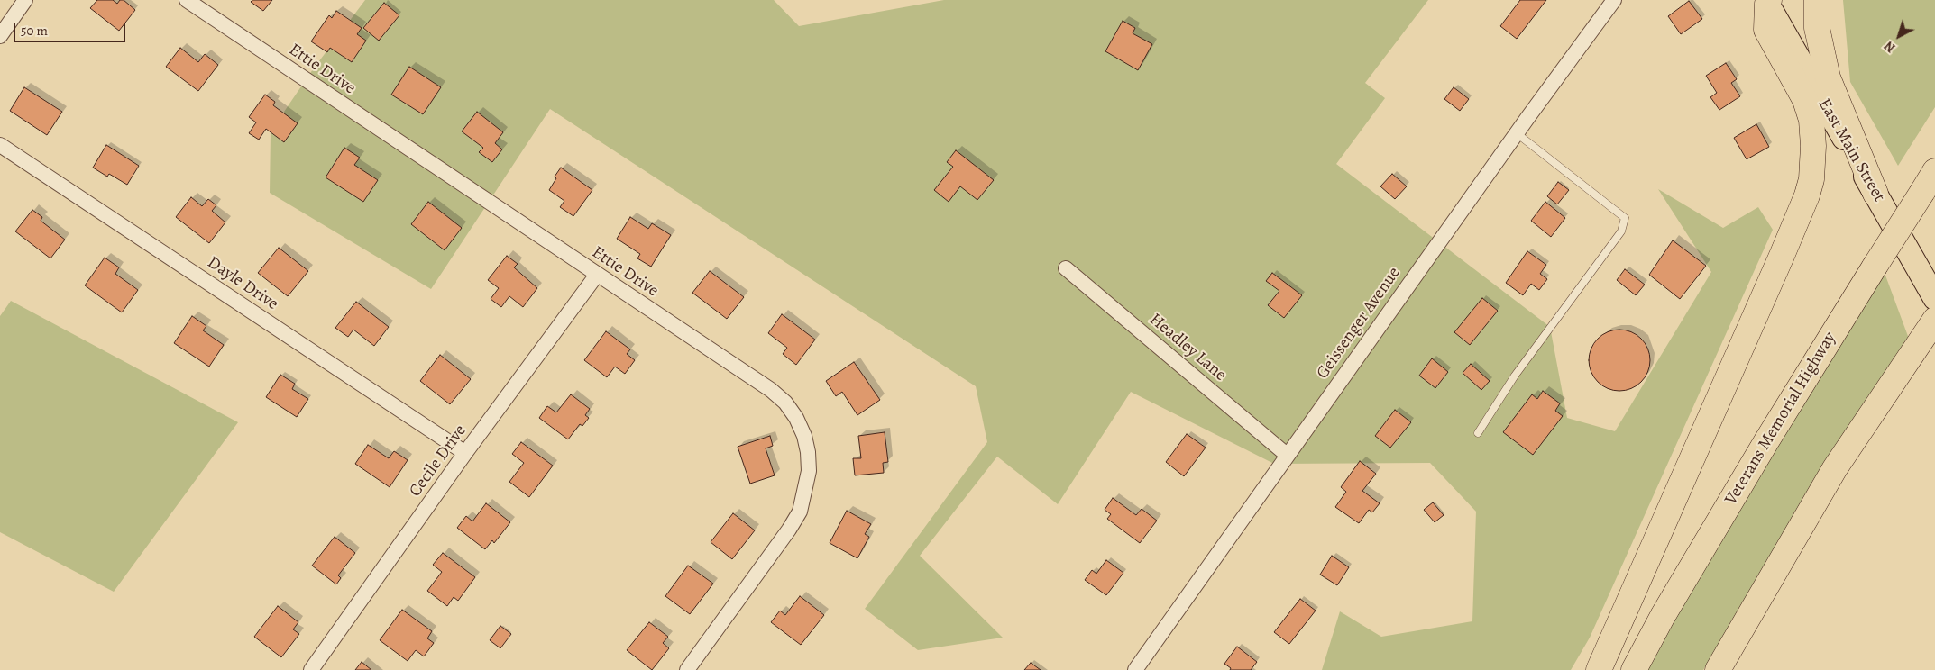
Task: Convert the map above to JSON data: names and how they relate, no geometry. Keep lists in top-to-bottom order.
{
  "streets": {
    "highway": ["East Main Street", "Veterans Memorial Highway"],
    "street": [
      "Ettie Drive",
      "Dayle Drive",
      "Geissenger Avenue",
      "Headley Lane",
      "Cecile Drive"
    ]
  },
  "crossings": [
    ["Ettie Drive", "Cecile Drive"],
    ["Dayle Drive", "Cecile Drive"],
    ["Geissenger Avenue", "Headley Lane"]
  ],
  "scale_bar": "50 m",
  "north": "bottom left"
}
